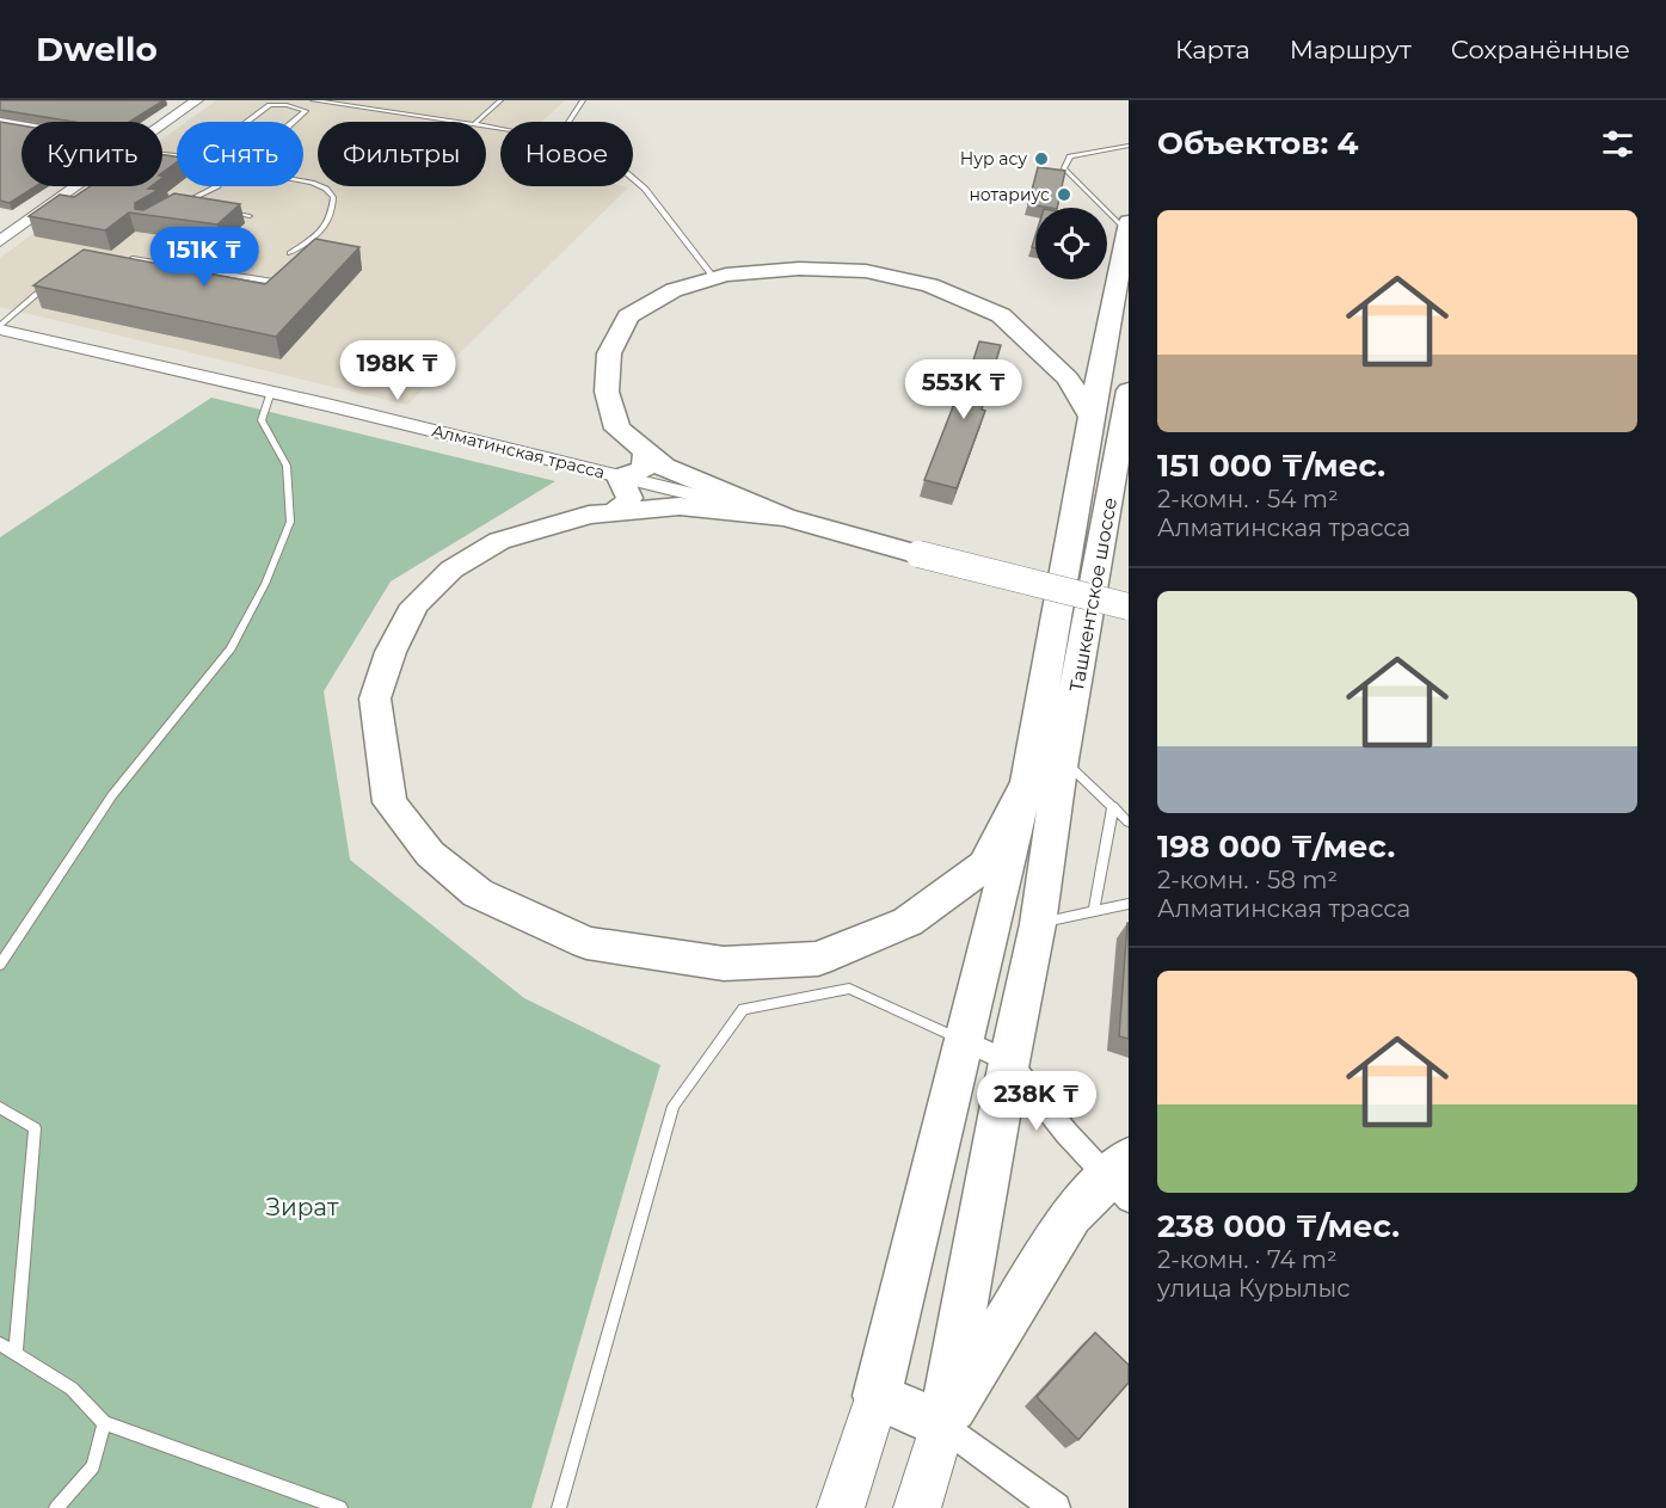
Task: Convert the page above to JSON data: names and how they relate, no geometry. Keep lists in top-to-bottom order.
{
  "streets": {
    "highway": ["Ташкентское шоссе"],
    "street": ["Алматинская трасса"]
  },
  "parks": ["Зират"],
  "places": ["Нур асу", "нотариус"],
  "page": {
    "header": "Dwello",
    "nav": ["Карта", "Маршрут", "Сохранённые"],
    "heading": "Объектов: 4",
    "chip": [
      "Купить",
      "Снять",
      "Фильтры",
      "Новое"
    ],
    "list": [
      {
        "name": "151 000 ₸/мес.",
        "note": "2-комн. · 54 m² · Алматинская трасса"
      },
      {
        "name": "198 000 ₸/мес.",
        "note": "2-комн. · 58 m² · Алматинская трасса"
      },
      {
        "name": "238 000 ₸/мес.",
        "note": "2-комн. · 74 m² · улица Курылыс"
      }
    ],
    "price": [
      "151K ₸",
      "198K ₸",
      "553K ₸",
      "238K ₸"
    ]
  }
}
